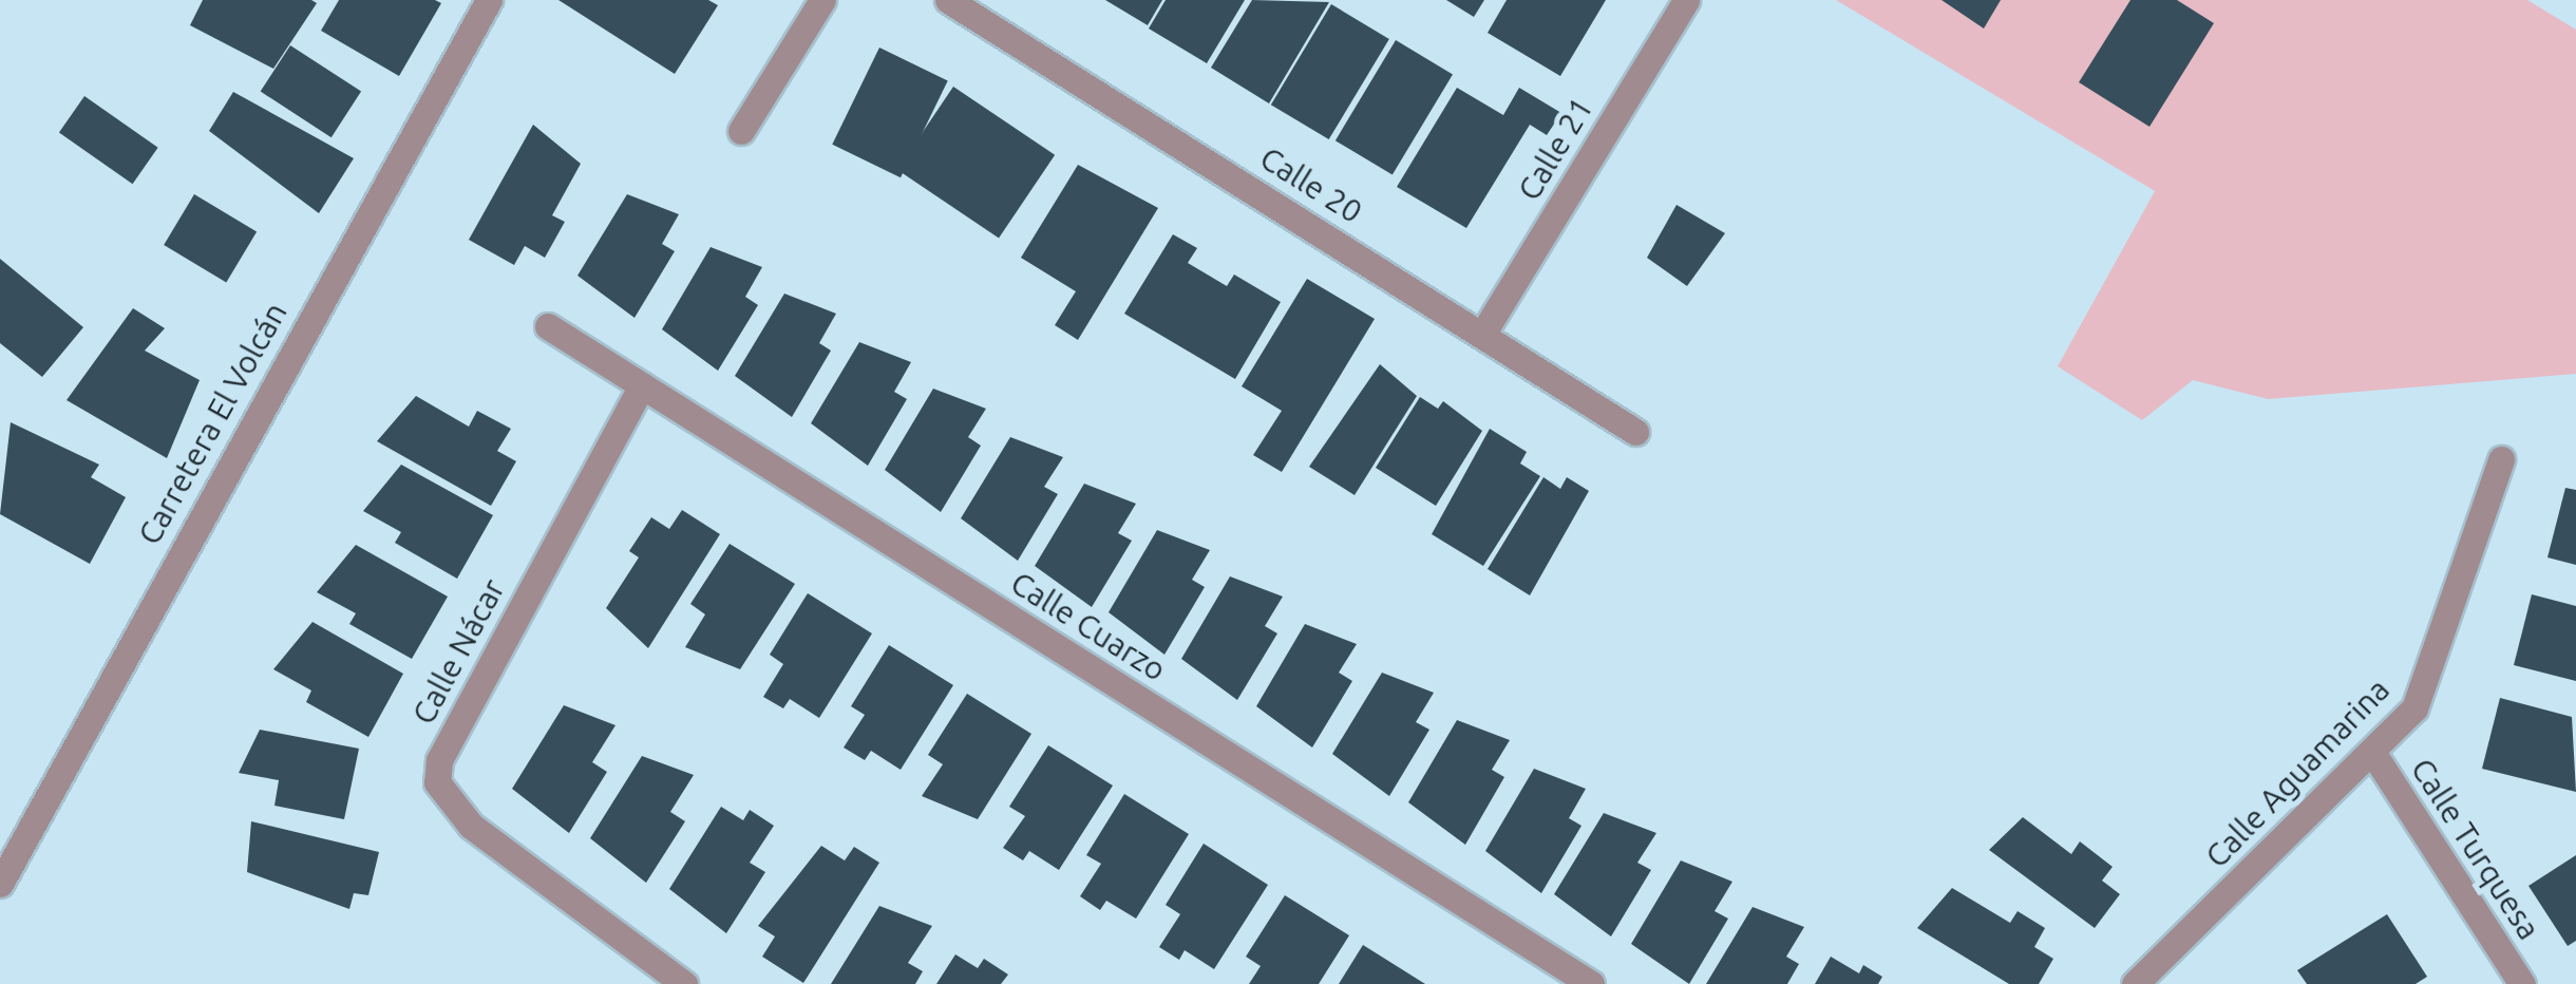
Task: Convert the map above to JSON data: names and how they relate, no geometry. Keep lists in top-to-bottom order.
{
  "streets": {
    "street": [
      "Calle 21",
      "Calle 20",
      "Carretera El Volcán",
      "Calle Cuarzo",
      "Calle Nácar",
      "Calle Aguamarina",
      "Calle Turquesa"
    ]
  },
  "crossings": [
    ["Calle 21", "Calle 20"],
    ["Calle Cuarzo", "Calle Nácar"],
    ["Calle Aguamarina", "Calle Turquesa"]
  ]
}
